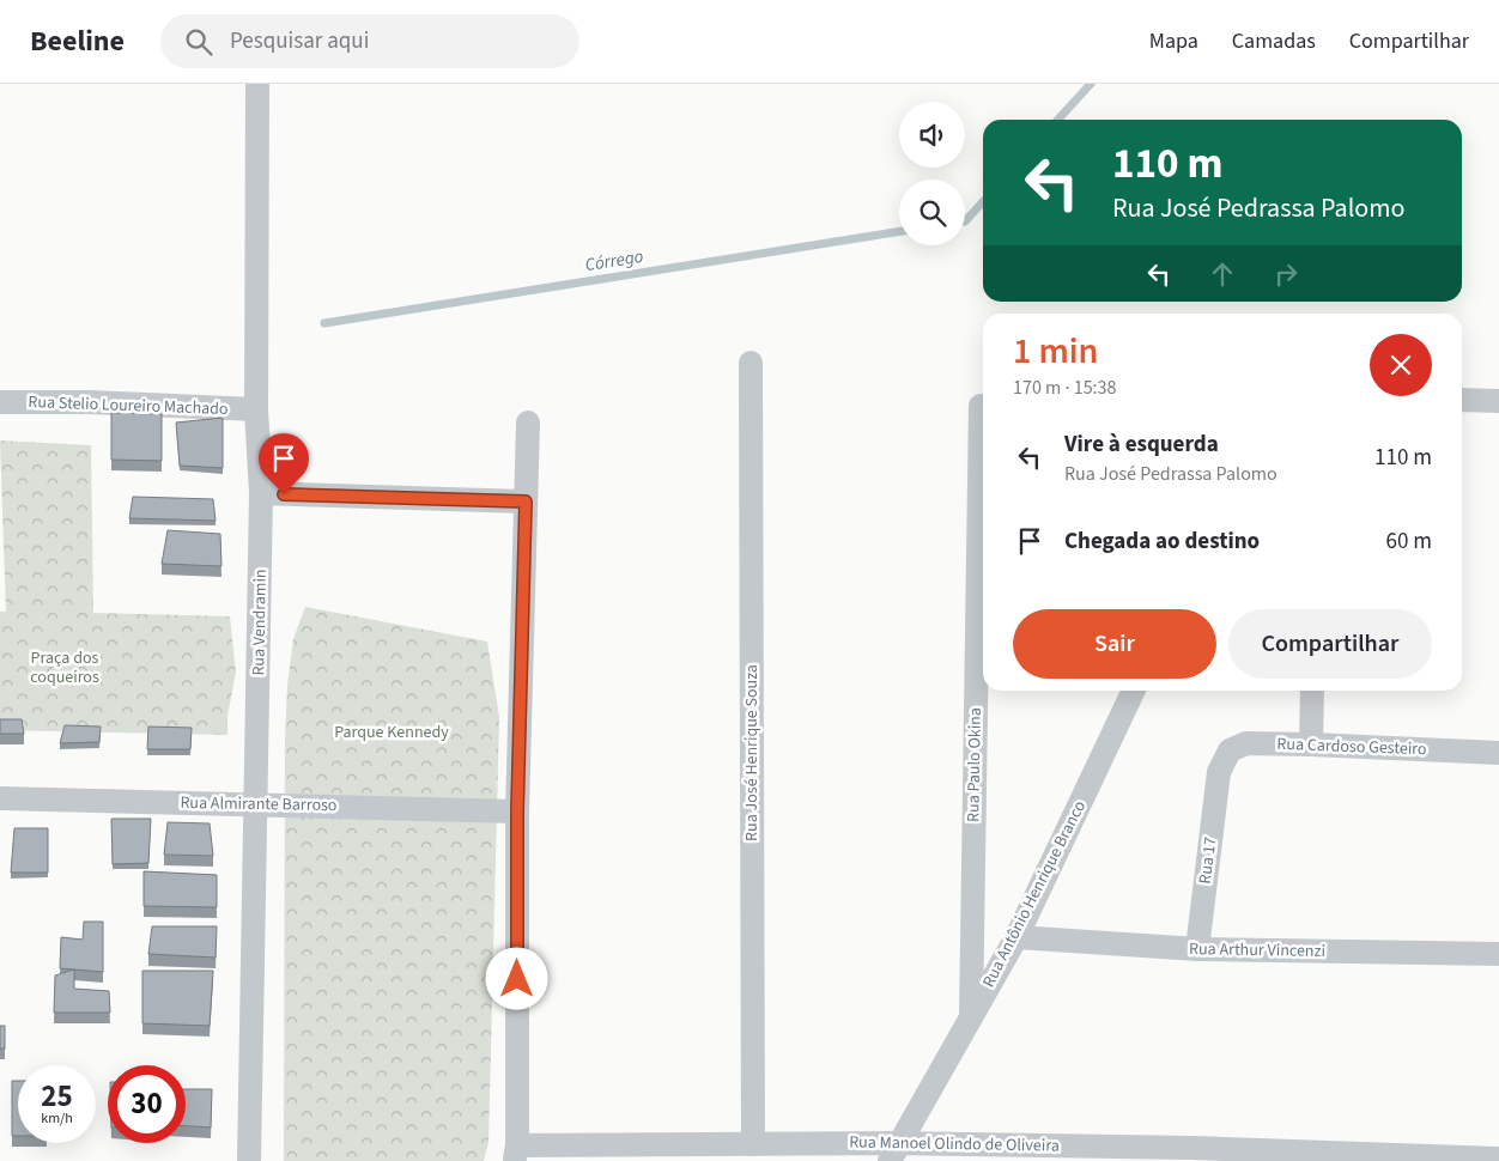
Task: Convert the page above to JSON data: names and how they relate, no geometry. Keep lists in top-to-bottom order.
{
  "streets": {
    "street": [
      "Rua Stelio Loureiro Machado",
      "Rua Vendramin",
      "Rua Cardoso Gesteiro",
      "Rua José Henrique Souza",
      "Rua Paulo Okina",
      "Rua Almirante Barroso",
      "Rua 17",
      "Rua Antônio Henrique Branco",
      "Rua Arthur Vincenzi",
      "Rua Manoel Olindo de Oliveira"
    ]
  },
  "crossings": [
    ["Rua Stelio Loureiro Machado", "Rua Vendramin"],
    ["Rua Vendramin", "Rua Almirante Barroso"],
    ["Rua Cardoso Gesteiro", "Rua 17"],
    ["Rua José Henrique Souza", "Rua Manoel Olindo de Oliveira"],
    ["Rua Paulo Okina", "Rua Antônio Henrique Branco"],
    ["Rua 17", "Rua Arthur Vincenzi"],
    ["Rua Antônio Henrique Branco", "Rua Arthur Vincenzi"],
    ["Rua Antônio Henrique Branco", "Rua Manoel Olindo de Oliveira"]
  ],
  "water": ["Córrego"],
  "parks": ["Praça dos coqueiros", "Parque Kennedy"],
  "page": {
    "header": "Beeline",
    "search": "Pesquisar aqui",
    "nav": ["Mapa", "Camadas", "Compartilhar"],
    "turn": ["110 m", "Rua José Pedrassa Palomo"],
    "heading": ["1 min", "170 m · 15:38"],
    "list": [
      {
        "name": "Vire à esquerda",
        "note": "Rua José Pedrassa Palomo",
        "value": "110 m"
      },
      {
        "name": "Chegada ao destino",
        "value": "60 m"
      }
    ],
    "buttons": ["Sair", "Compartilhar"],
    "speed": "25 km/h",
    "limit": "30"
  }
}
